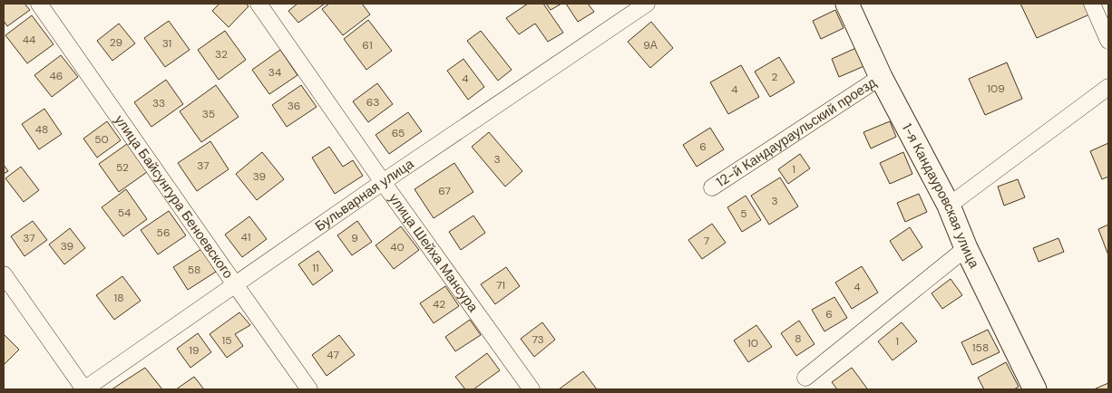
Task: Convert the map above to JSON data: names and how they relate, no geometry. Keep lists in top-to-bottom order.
{
  "streets": {
    "street": [
      "12-й Кандаураульский проезд",
      "Бульварная улица",
      "улица Байсунгура Беноевского",
      "1-я Кандауровская улица",
      "улица Шейха Мансура"
    ]
  },
  "crossings": [
    ["12-й Кандаураульский проезд", "1-я Кандауровская улица"],
    ["Бульварная улица", "улица Байсунгура Беноевского"],
    ["Бульварная улица", "улица Шейха Мансура"]
  ],
  "house_numbers": [
    "44",
    "29",
    "31",
    "61",
    "9А",
    "32",
    "34",
    "46",
    "2",
    "4",
    "109",
    "4",
    "63",
    "33",
    "36",
    "35",
    "48",
    "65",
    "50",
    "6",
    "3",
    "37",
    "52",
    "1",
    "39",
    "67",
    "3",
    "54",
    "5",
    "56",
    "41",
    "37",
    "9",
    "7",
    "39",
    "40",
    "11",
    "58",
    "71",
    "4",
    "18",
    "42",
    "6",
    "8",
    "73",
    "15",
    "1",
    "10",
    "158",
    "19",
    "47"
  ]
}
